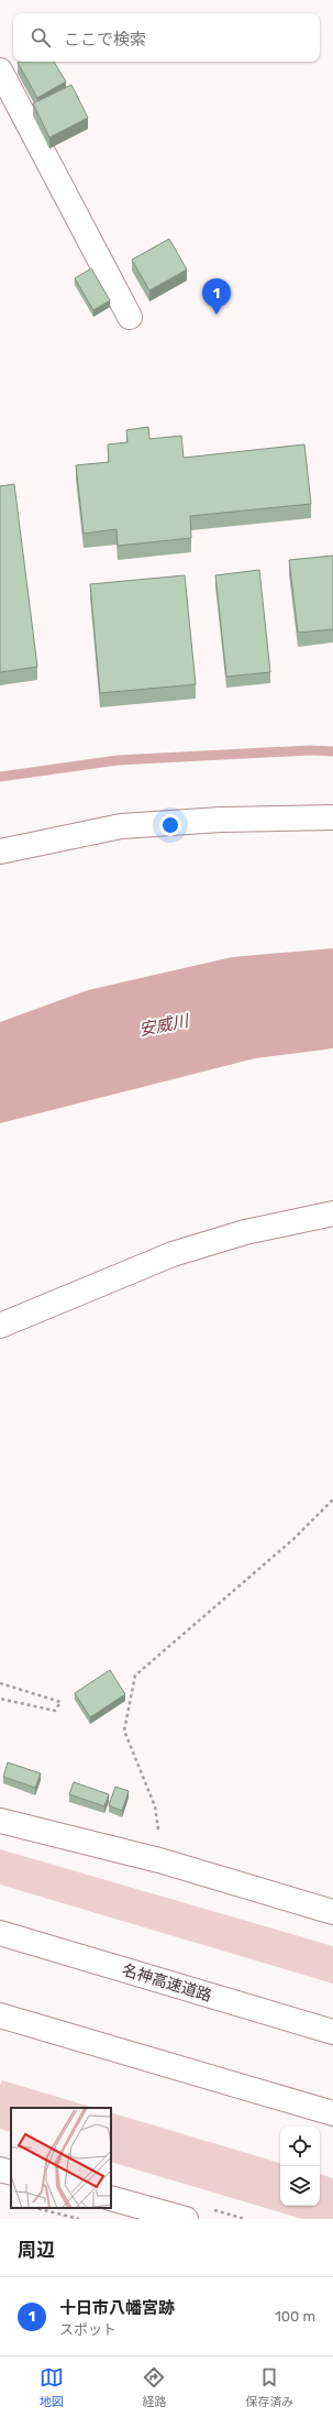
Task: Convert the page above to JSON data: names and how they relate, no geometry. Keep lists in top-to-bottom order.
{
  "streets": {
    "main road": ["名神高速道路"]
  },
  "water": ["安威川"],
  "page": {
    "search": "ここで検索",
    "pins": "1",
    "heading": "周辺",
    "list": [
      {
        "mark": "1",
        "name": "十日市八幡宮跡",
        "note": "スポット",
        "value": "100 m"
      }
    ],
    "nav": ["地図", "経路", "保存済み"]
  }
}
